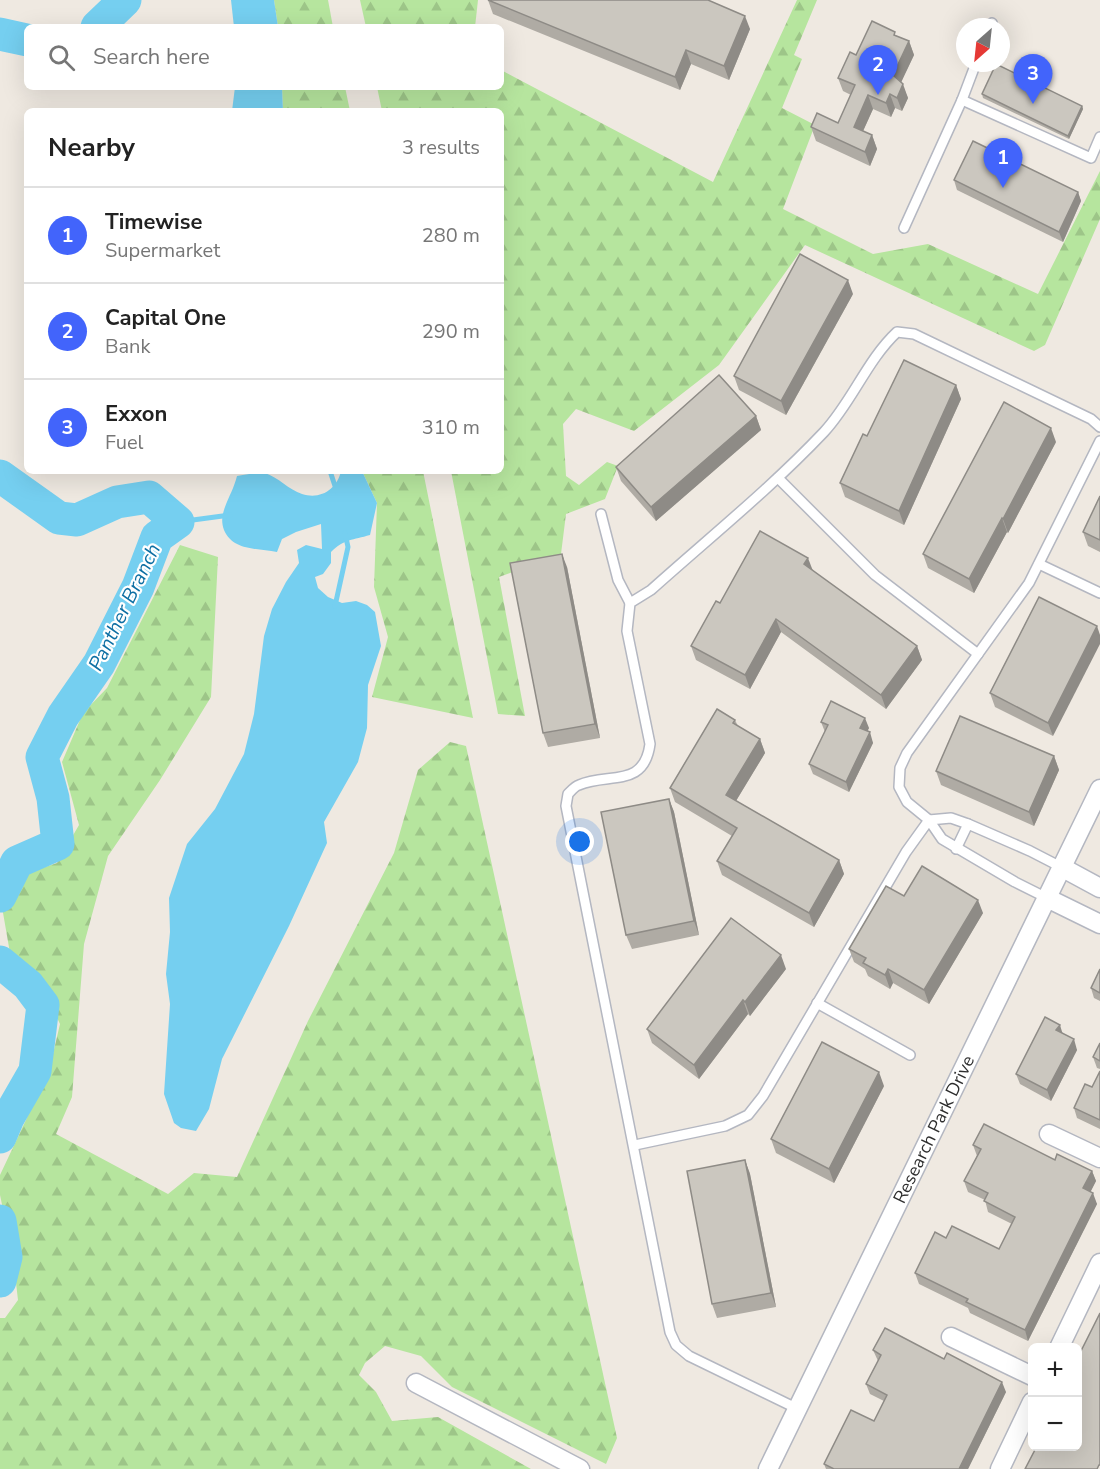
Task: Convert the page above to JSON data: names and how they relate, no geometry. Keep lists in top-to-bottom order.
{
  "streets": {
    "street": ["Research Park Drive"]
  },
  "water": ["Panther Branch"],
  "north": "bottom left",
  "page": {
    "search": "Search here",
    "pins": ["2", "3", "1"],
    "heading": ["Nearby", "3 results"],
    "list": [
      {
        "mark": "1",
        "name": "Timewise",
        "note": "Supermarket",
        "value": "280 m"
      },
      {
        "mark": "2",
        "name": "Capital One",
        "note": "Bank",
        "value": "290 m"
      },
      {
        "mark": "3",
        "name": "Exxon",
        "note": "Fuel",
        "value": "310 m"
      }
    ],
    "map_buttons": ["+", "−"]
  }
}
